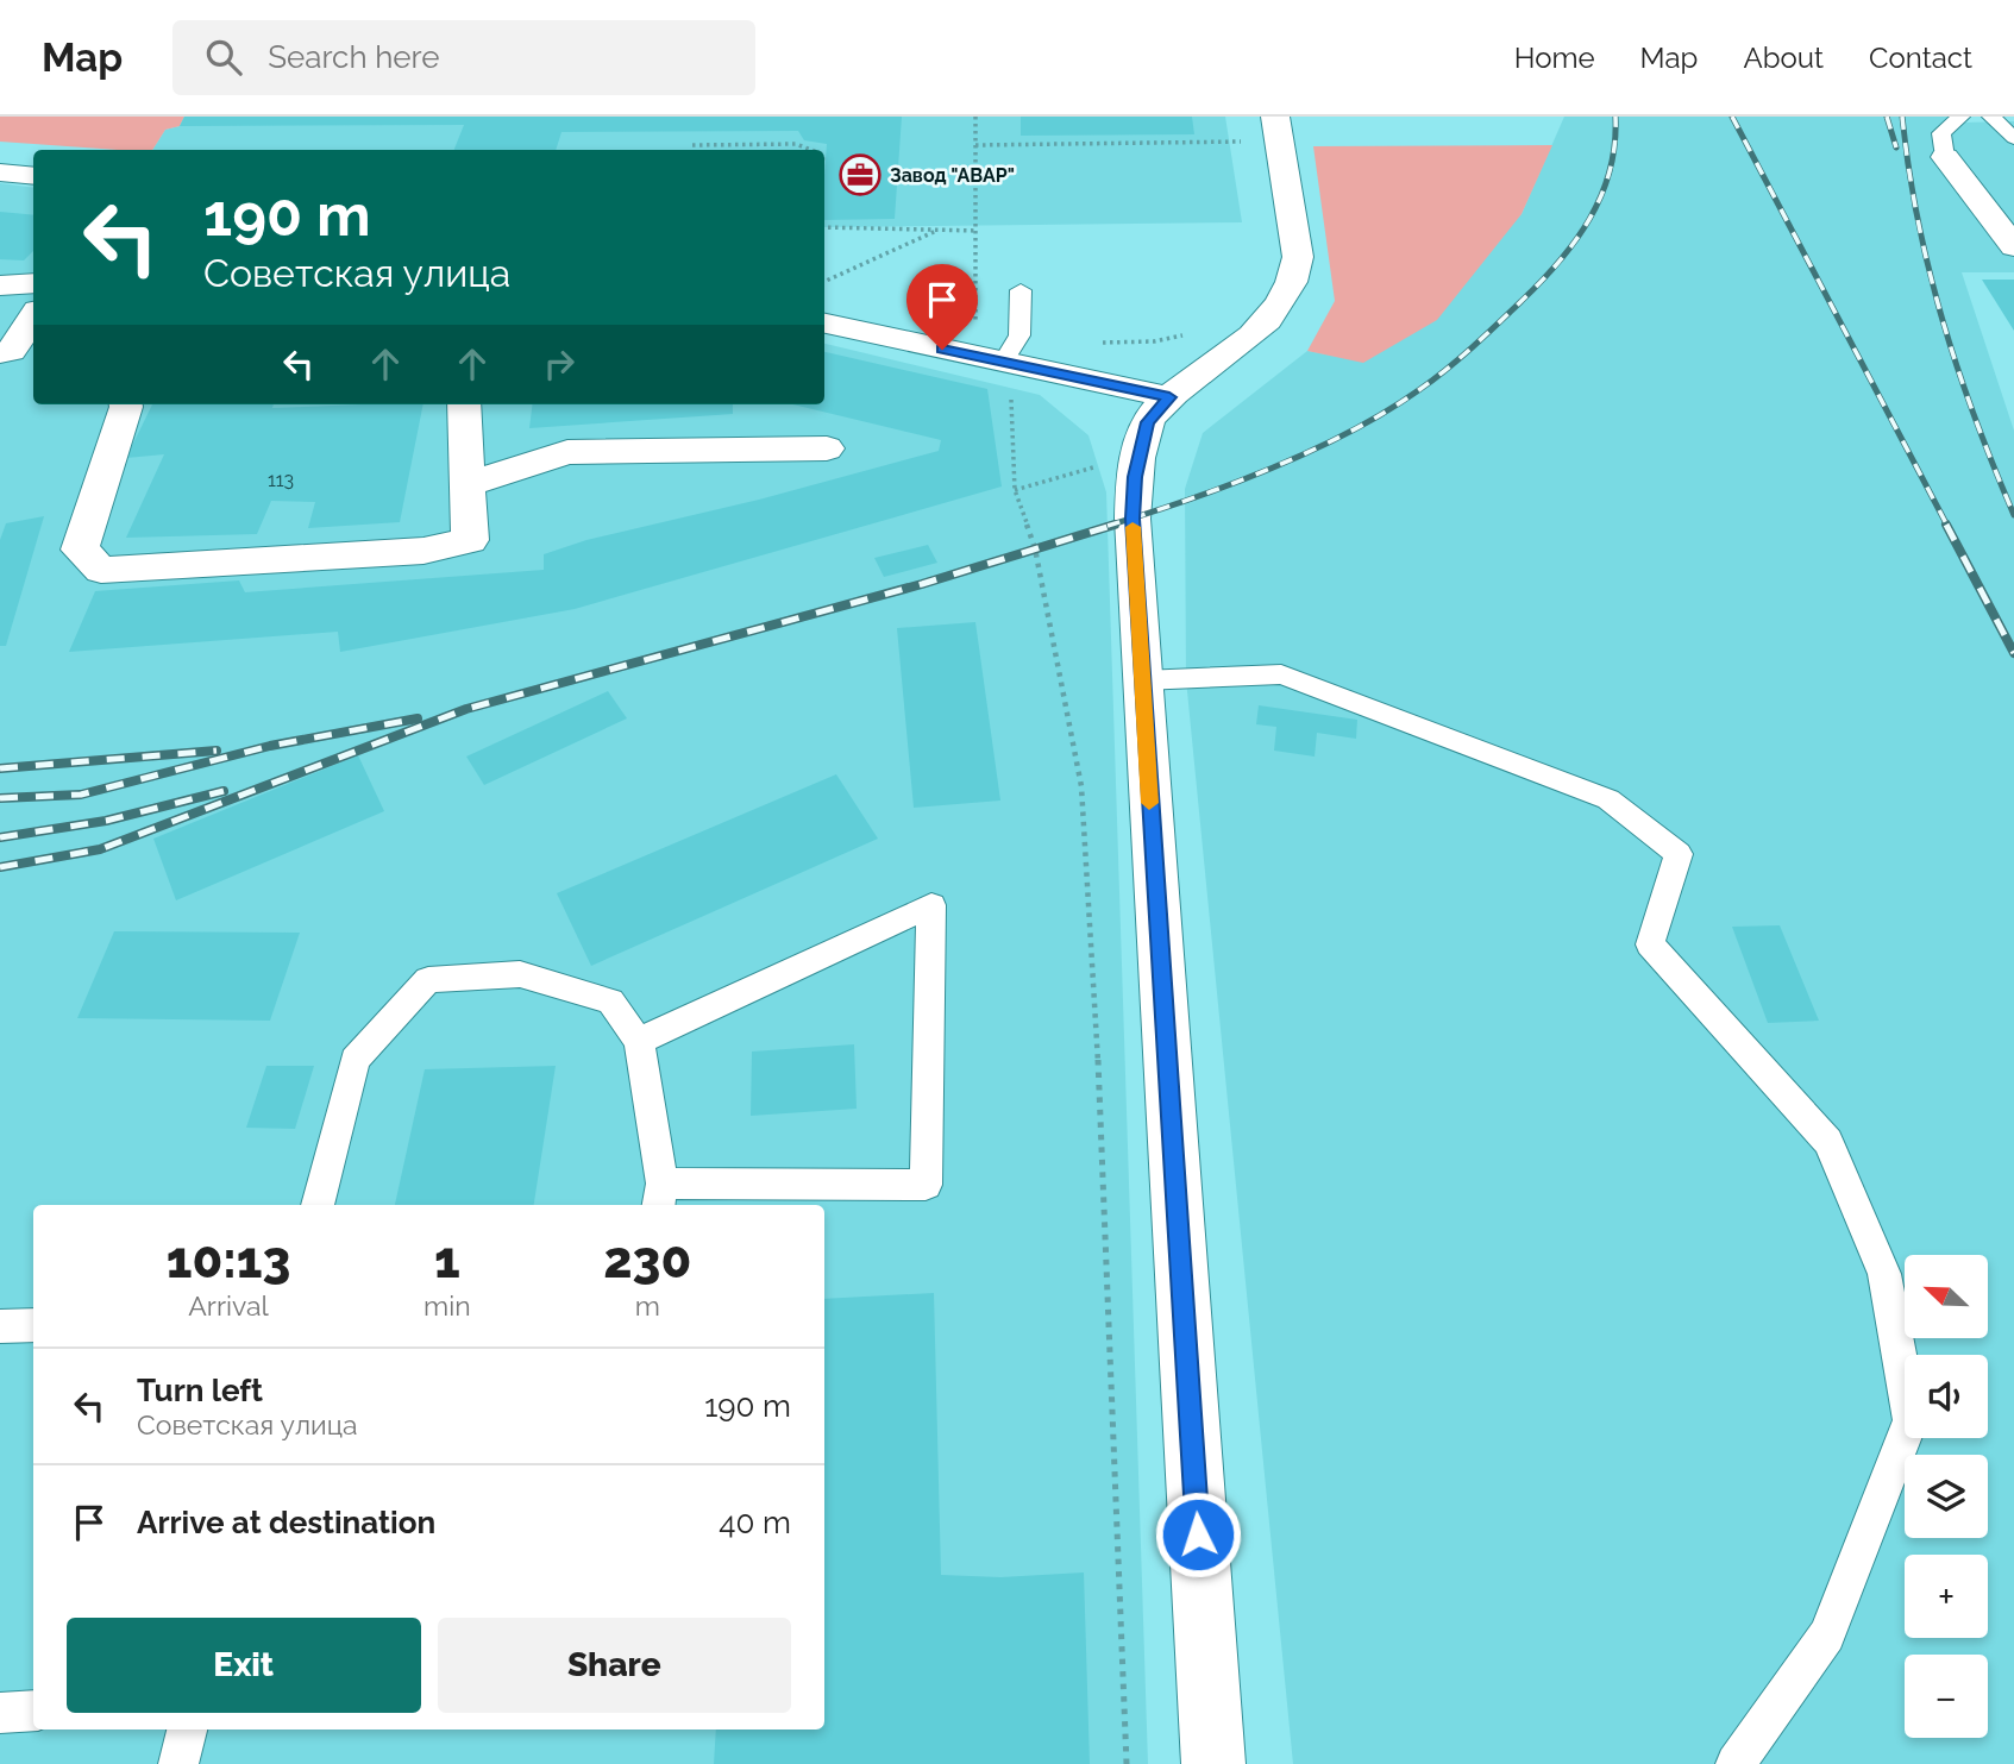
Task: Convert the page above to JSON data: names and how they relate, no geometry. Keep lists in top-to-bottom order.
{
  "places": {
    "office": ["Завод \"АВАР\""]
  },
  "house_numbers": ["113"],
  "north": "top left",
  "page": {
    "header": "Map",
    "search": "Search here",
    "nav": [
      "Home",
      "Map",
      "About",
      "Contact"
    ],
    "turn": ["190 m", "Советская улица"],
    "eta": [
      "10:13",
      "Arrival",
      "1",
      "min",
      "230",
      "m"
    ],
    "map_buttons": ["+", "−"],
    "list": [
      {
        "name": "Turn left",
        "note": "Советская улица",
        "value": "190 m"
      },
      {
        "name": "Arrive at destination",
        "value": "40 m"
      }
    ],
    "buttons": ["Exit", "Share"]
  }
}
